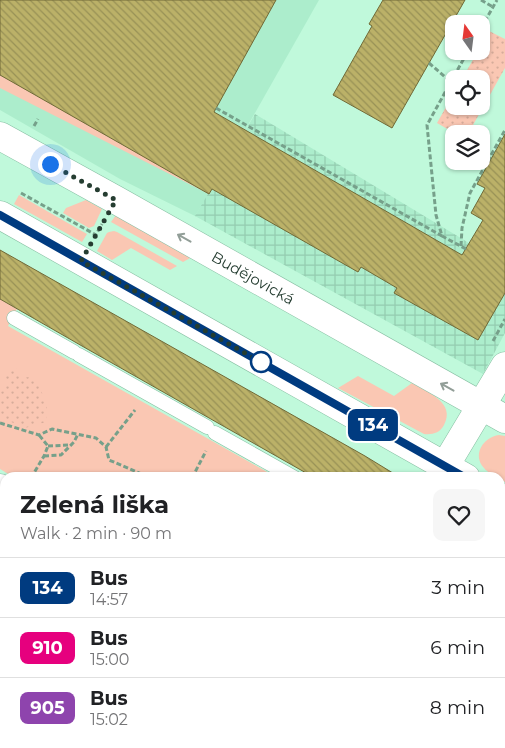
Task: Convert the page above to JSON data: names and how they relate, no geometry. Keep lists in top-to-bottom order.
{
  "streets": {
    "street": ["Budějovická"]
  },
  "lines": ["bus line 134"],
  "north": "top",
  "page": {
    "on_map": "134",
    "heading": ["Zelená liška", "Walk · 2 min · 90 m"],
    "list": [
      {
        "mark": "134",
        "name": "Bus",
        "note": "14:57",
        "value": "3 min"
      },
      {
        "mark": "910",
        "name": "Bus",
        "note": "15:00",
        "value": "6 min"
      },
      {
        "mark": "905",
        "name": "Bus",
        "note": "15:02",
        "value": "8 min"
      }
    ]
  }
}
